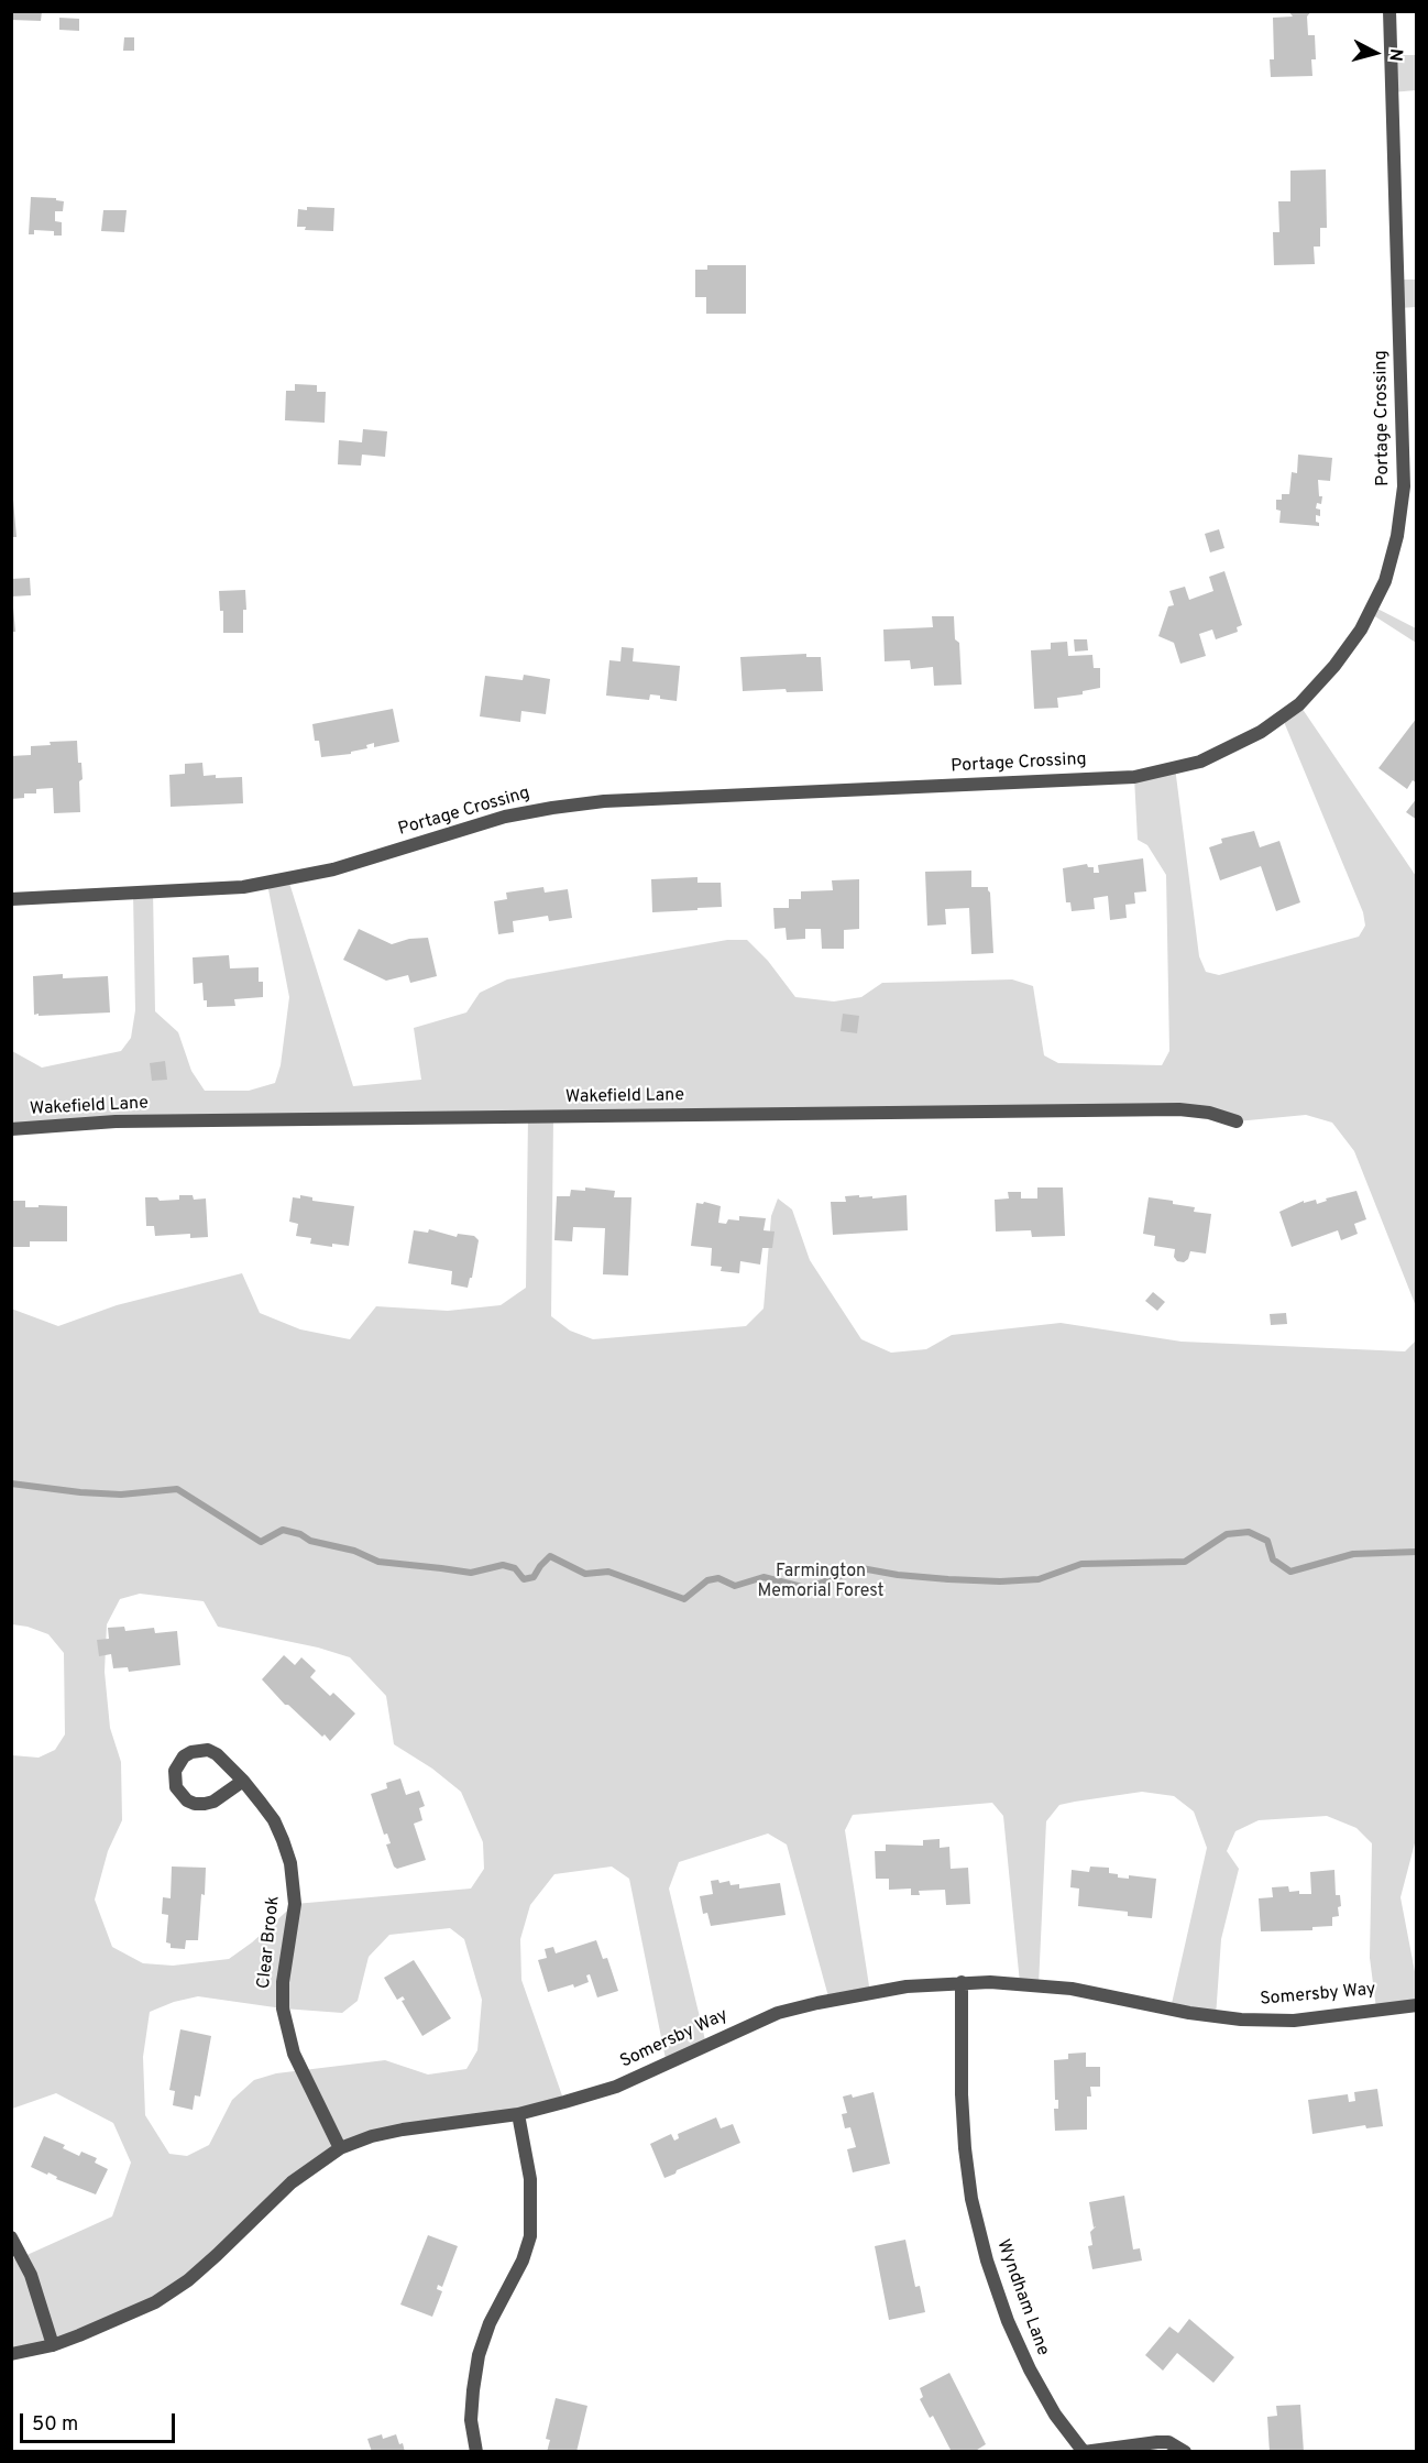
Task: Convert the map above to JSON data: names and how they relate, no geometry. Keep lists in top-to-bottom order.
{
  "streets": {
    "street": [
      "Portage Crossing",
      "Wakefield Lane",
      "Clear Brook",
      "Somersby Way",
      "Wyndham Lane"
    ]
  },
  "crossings": [
    ["Clear Brook", "Somersby Way"],
    ["Somersby Way", "Wyndham Lane"]
  ],
  "parks": ["Farmington Memorial Forest"],
  "scale_bar": "50 m",
  "north": "right"
}
